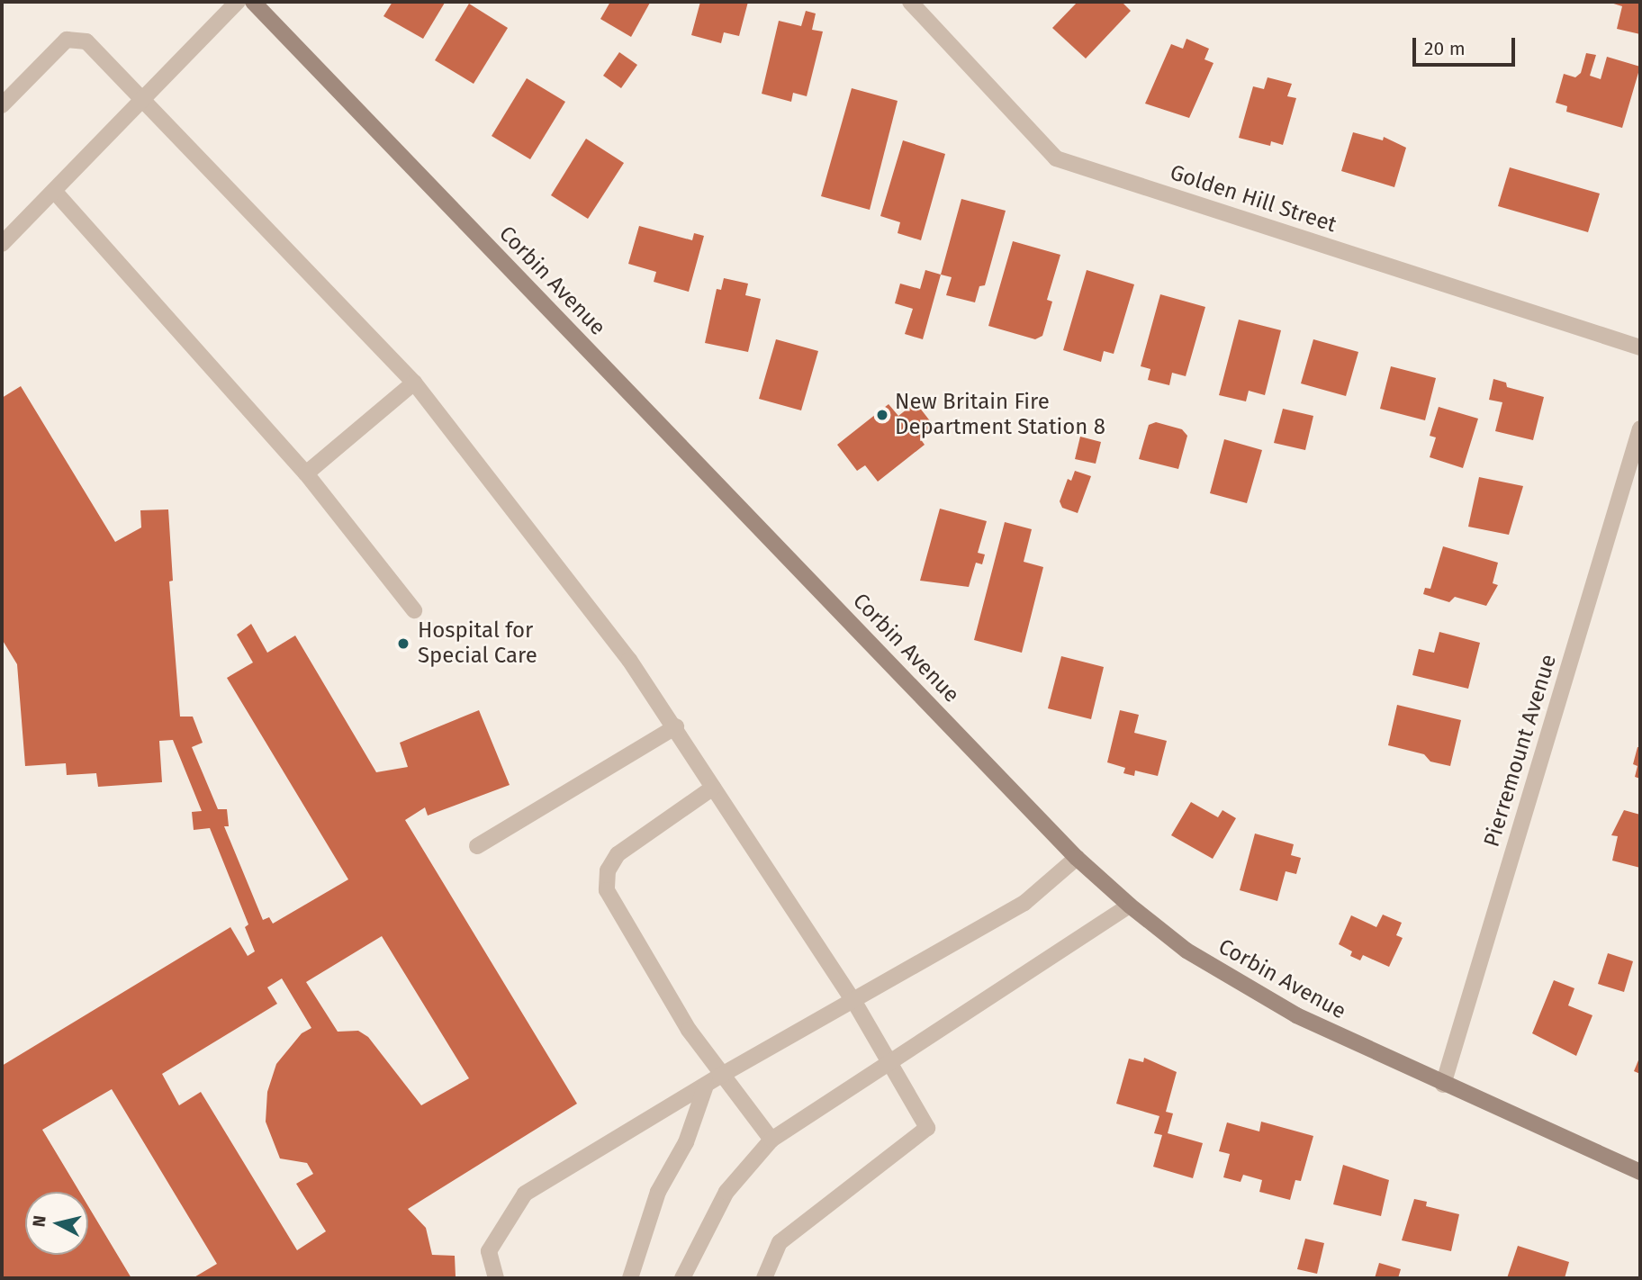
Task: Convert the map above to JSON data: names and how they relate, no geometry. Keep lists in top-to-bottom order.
{
  "streets": {
    "main road": ["Corbin Avenue"],
    "street": ["Golden Hill Street", "Pierremount Avenue"]
  },
  "crossings": [
    ["Corbin Avenue", "Pierremount Avenue"]
  ],
  "places": ["New Britain Fire Department Station 8", "Hospital for Special Care"],
  "scale_bar": "20 m",
  "north": "left"
}
